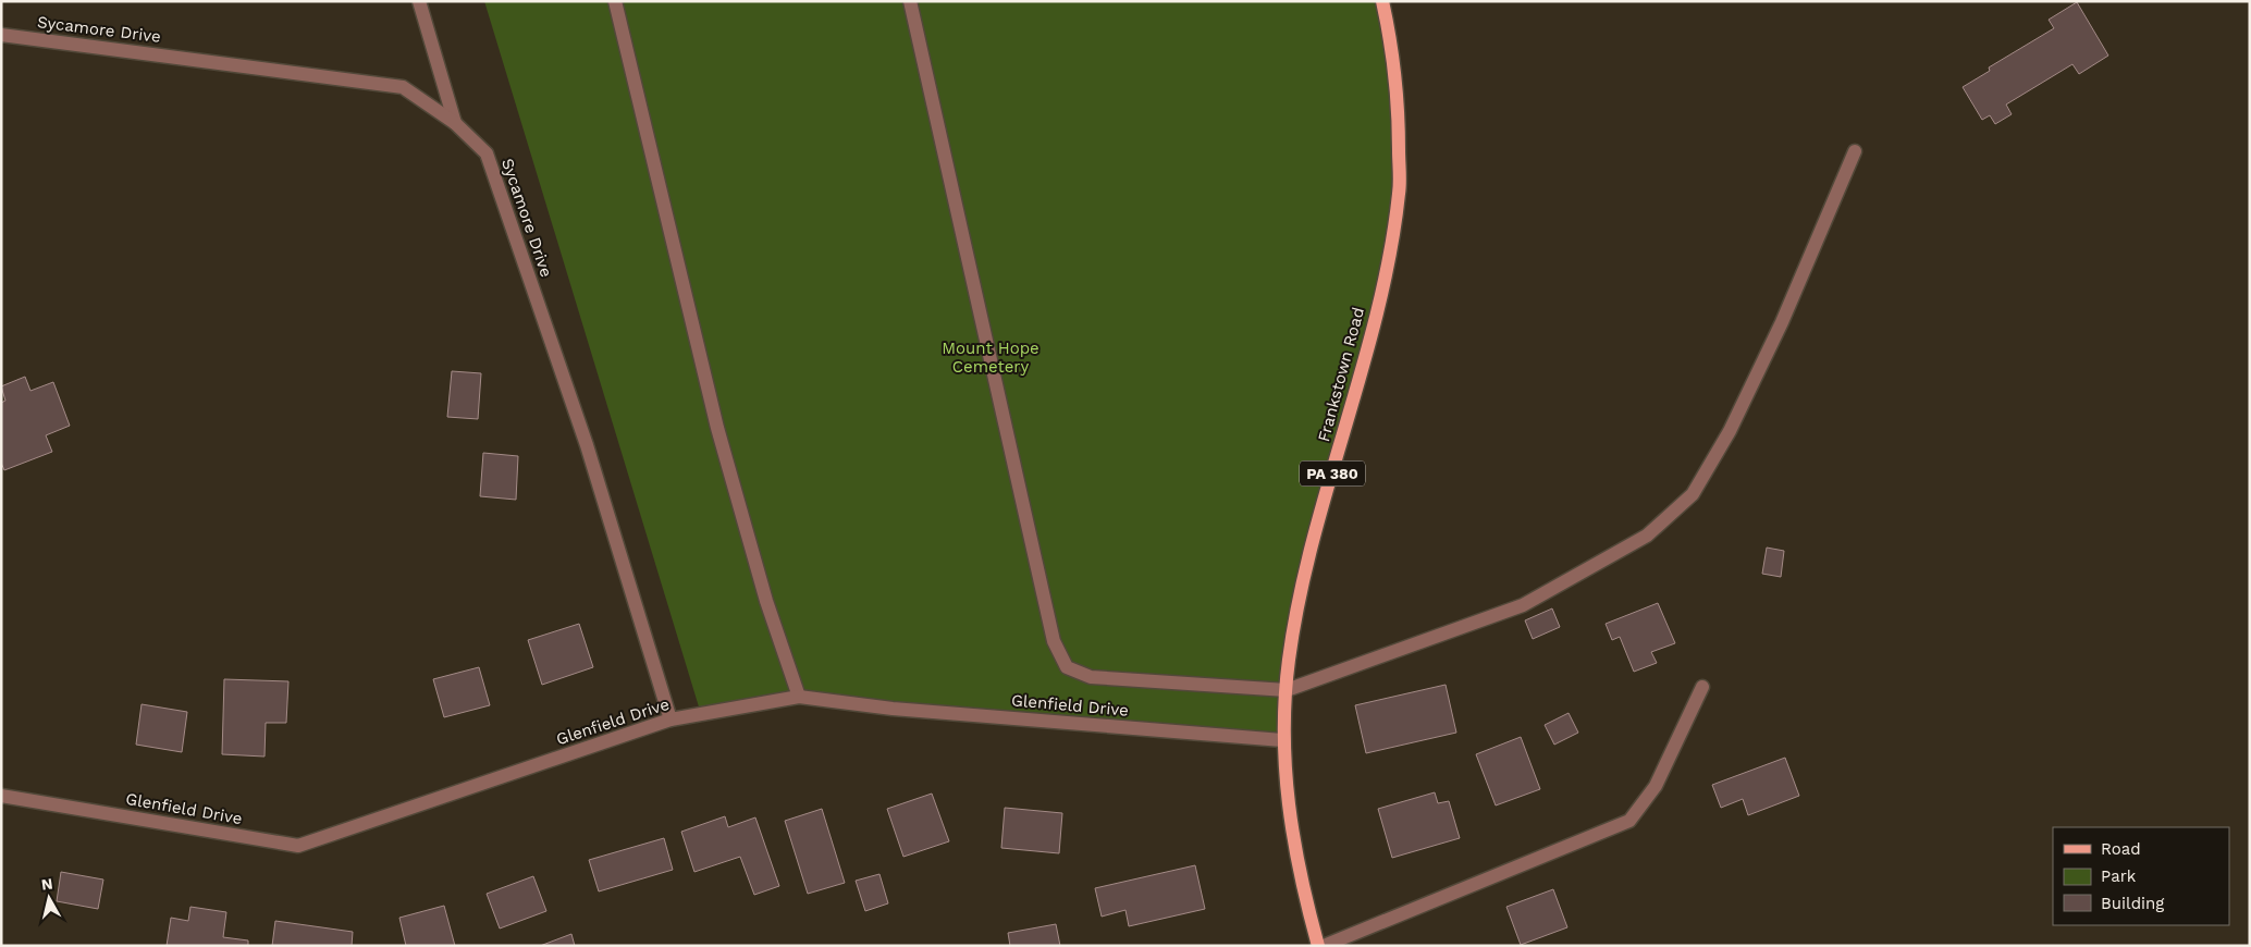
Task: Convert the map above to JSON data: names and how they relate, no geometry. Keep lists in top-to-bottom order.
{
  "streets": {
    "main road": ["Frankstown Road", "PA 380"],
    "street": ["Sycamore Drive", "Glenfield Drive"]
  },
  "crossings": [
    ["Sycamore Drive", "Glenfield Drive"],
    ["Frankstown Road", "Glenfield Drive"]
  ],
  "parks": ["Mount Hope Cemetery"],
  "legend": ["Road", "Park", "Building"],
  "north": "top"
}
